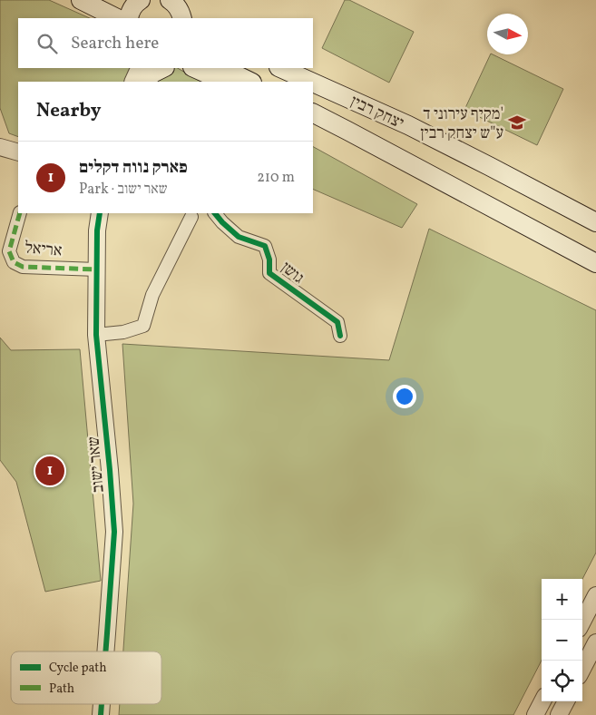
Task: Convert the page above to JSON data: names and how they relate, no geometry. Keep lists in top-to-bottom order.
{
  "streets": {
    "main road": ["יצחק רבין"],
    "street": ["אריאל", "גושן", "שאר ישוב"]
  },
  "crossings": [
    ["אריאל", "שאר ישוב"]
  ],
  "places": {
    "school or university": ["מקיף עירוני ד' ע\"ש יצחק רבין"]
  },
  "legend": ["Cycle path", "Path"],
  "north": "right",
  "page": {
    "search": "Search here",
    "heading": "Nearby",
    "list": [
      {
        "mark": "1",
        "name": "פארק נווה דקלים",
        "note": "Park · שאר ישוב",
        "value": "210 m"
      }
    ],
    "pins": "1",
    "map_buttons": ["+", "−"]
  }
}
